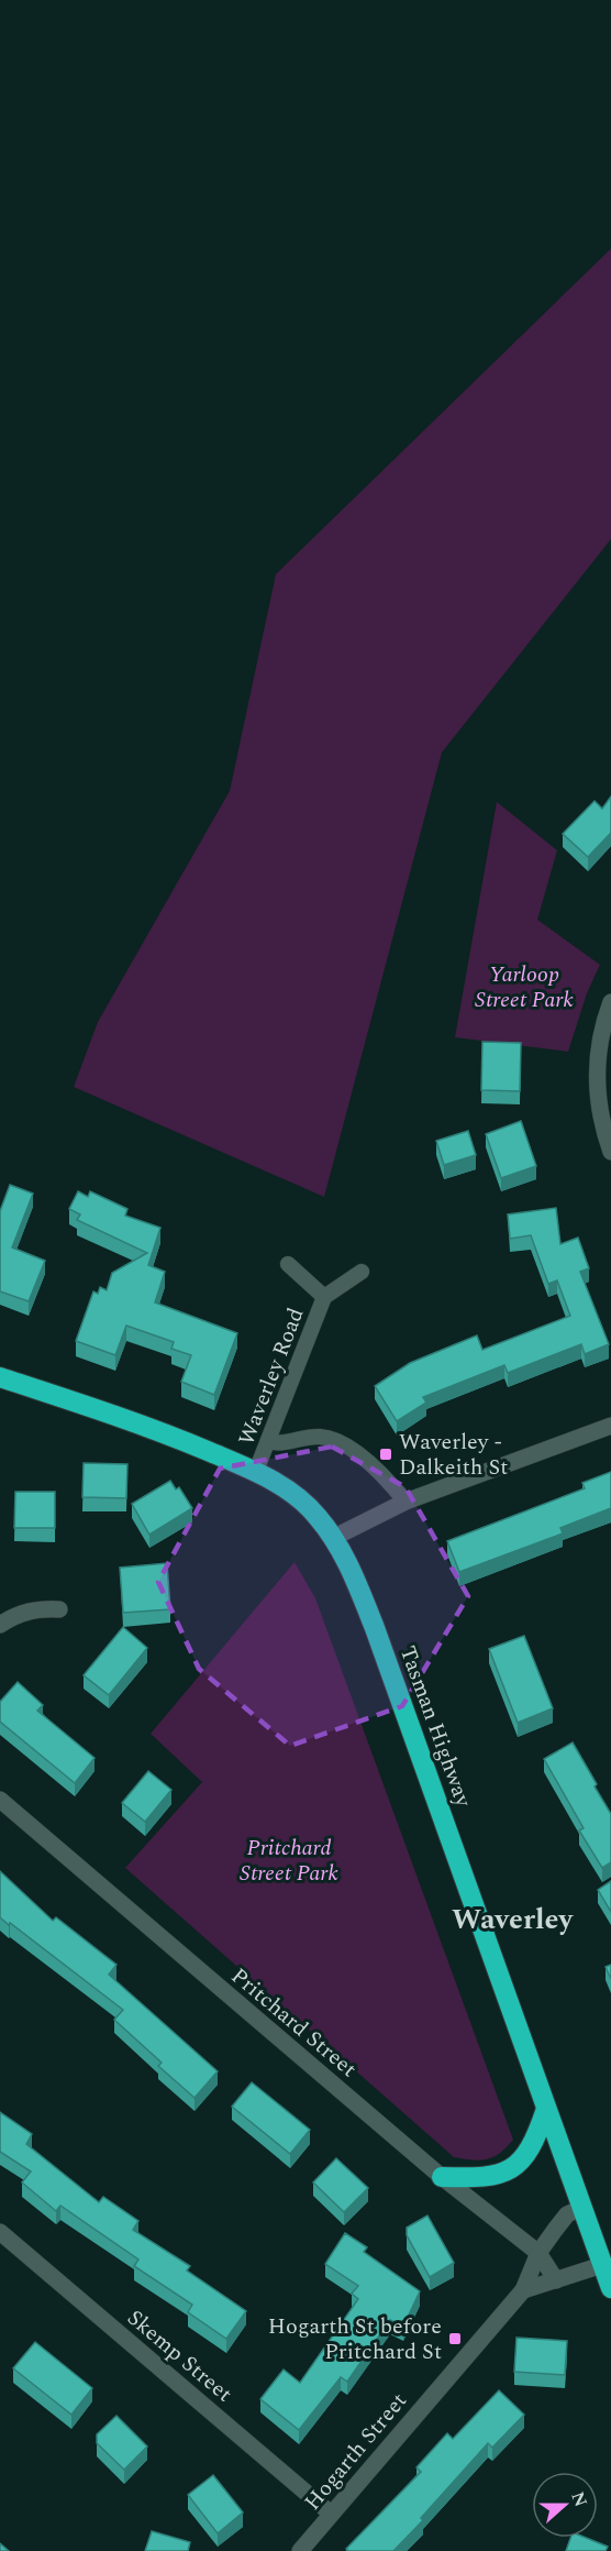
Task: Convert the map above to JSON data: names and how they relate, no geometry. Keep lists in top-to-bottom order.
{
  "streets": {
    "highway": ["Tasman Highway"],
    "street": ["Pritchard Street", "Skemp Street", "Hogarth Street"],
    "lane": ["Waverley Road"]
  },
  "crossings": [
    ["Waverley Road", "Tasman Highway"],
    ["Tasman Highway", "Hogarth Street"],
    ["Pritchard Street", "Hogarth Street"],
    ["Skemp Street", "Hogarth Street"]
  ],
  "districts": ["Waverley"],
  "parks": ["Yarloop Street Park", "Pritchard Street Park"],
  "places": {
    "transit": ["Waverley - Dalkeith St", "Hogarth St before Pritchard St"]
  },
  "north": "right"
}
